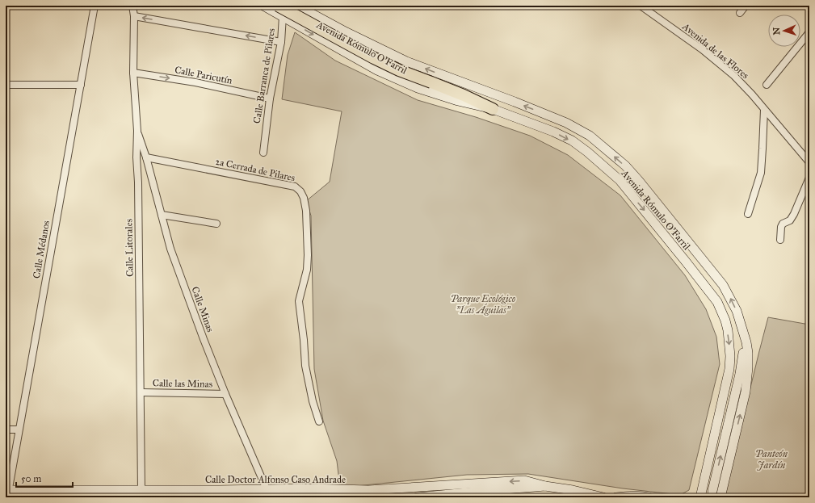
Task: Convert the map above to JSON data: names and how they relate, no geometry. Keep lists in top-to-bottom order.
{
  "streets": {
    "main road": ["Avenida Rómulo O'Farril", "Calle Doctor Alfonso Caso Andrade"],
    "street": [
      "Avenida de las Flores",
      "Calle Paricutín",
      "Calle Barranca de Pilares",
      "2a Cerrada de Pilares",
      "Calle Litorales",
      "Calle Médanos",
      "Calle Minas",
      "Calle las Minas"
    ]
  },
  "crossings": [
    ["Avenida Rómulo O'Farril", "Calle Barranca de Pilares"],
    ["Calle Paricutín", "Calle Barranca de Pilares"],
    ["Calle Paricutín", "Calle Litorales"],
    ["2a Cerrada de Pilares", "Calle Minas"],
    ["Calle Litorales", "Calle Minas"],
    ["Calle Litorales", "Calle las Minas"],
    ["Calle Litorales", "Calle Doctor Alfonso Caso Andrade"],
    ["Calle Médanos", "Calle Doctor Alfonso Caso Andrade"],
    ["Calle Minas", "Calle las Minas"],
    ["Calle Minas", "Calle Doctor Alfonso Caso Andrade"]
  ],
  "parks": ["Parque Ecológico \"Las Águilas\"", "Panteón Jardín"],
  "scale_bar": "50 m",
  "north": "left"
}
